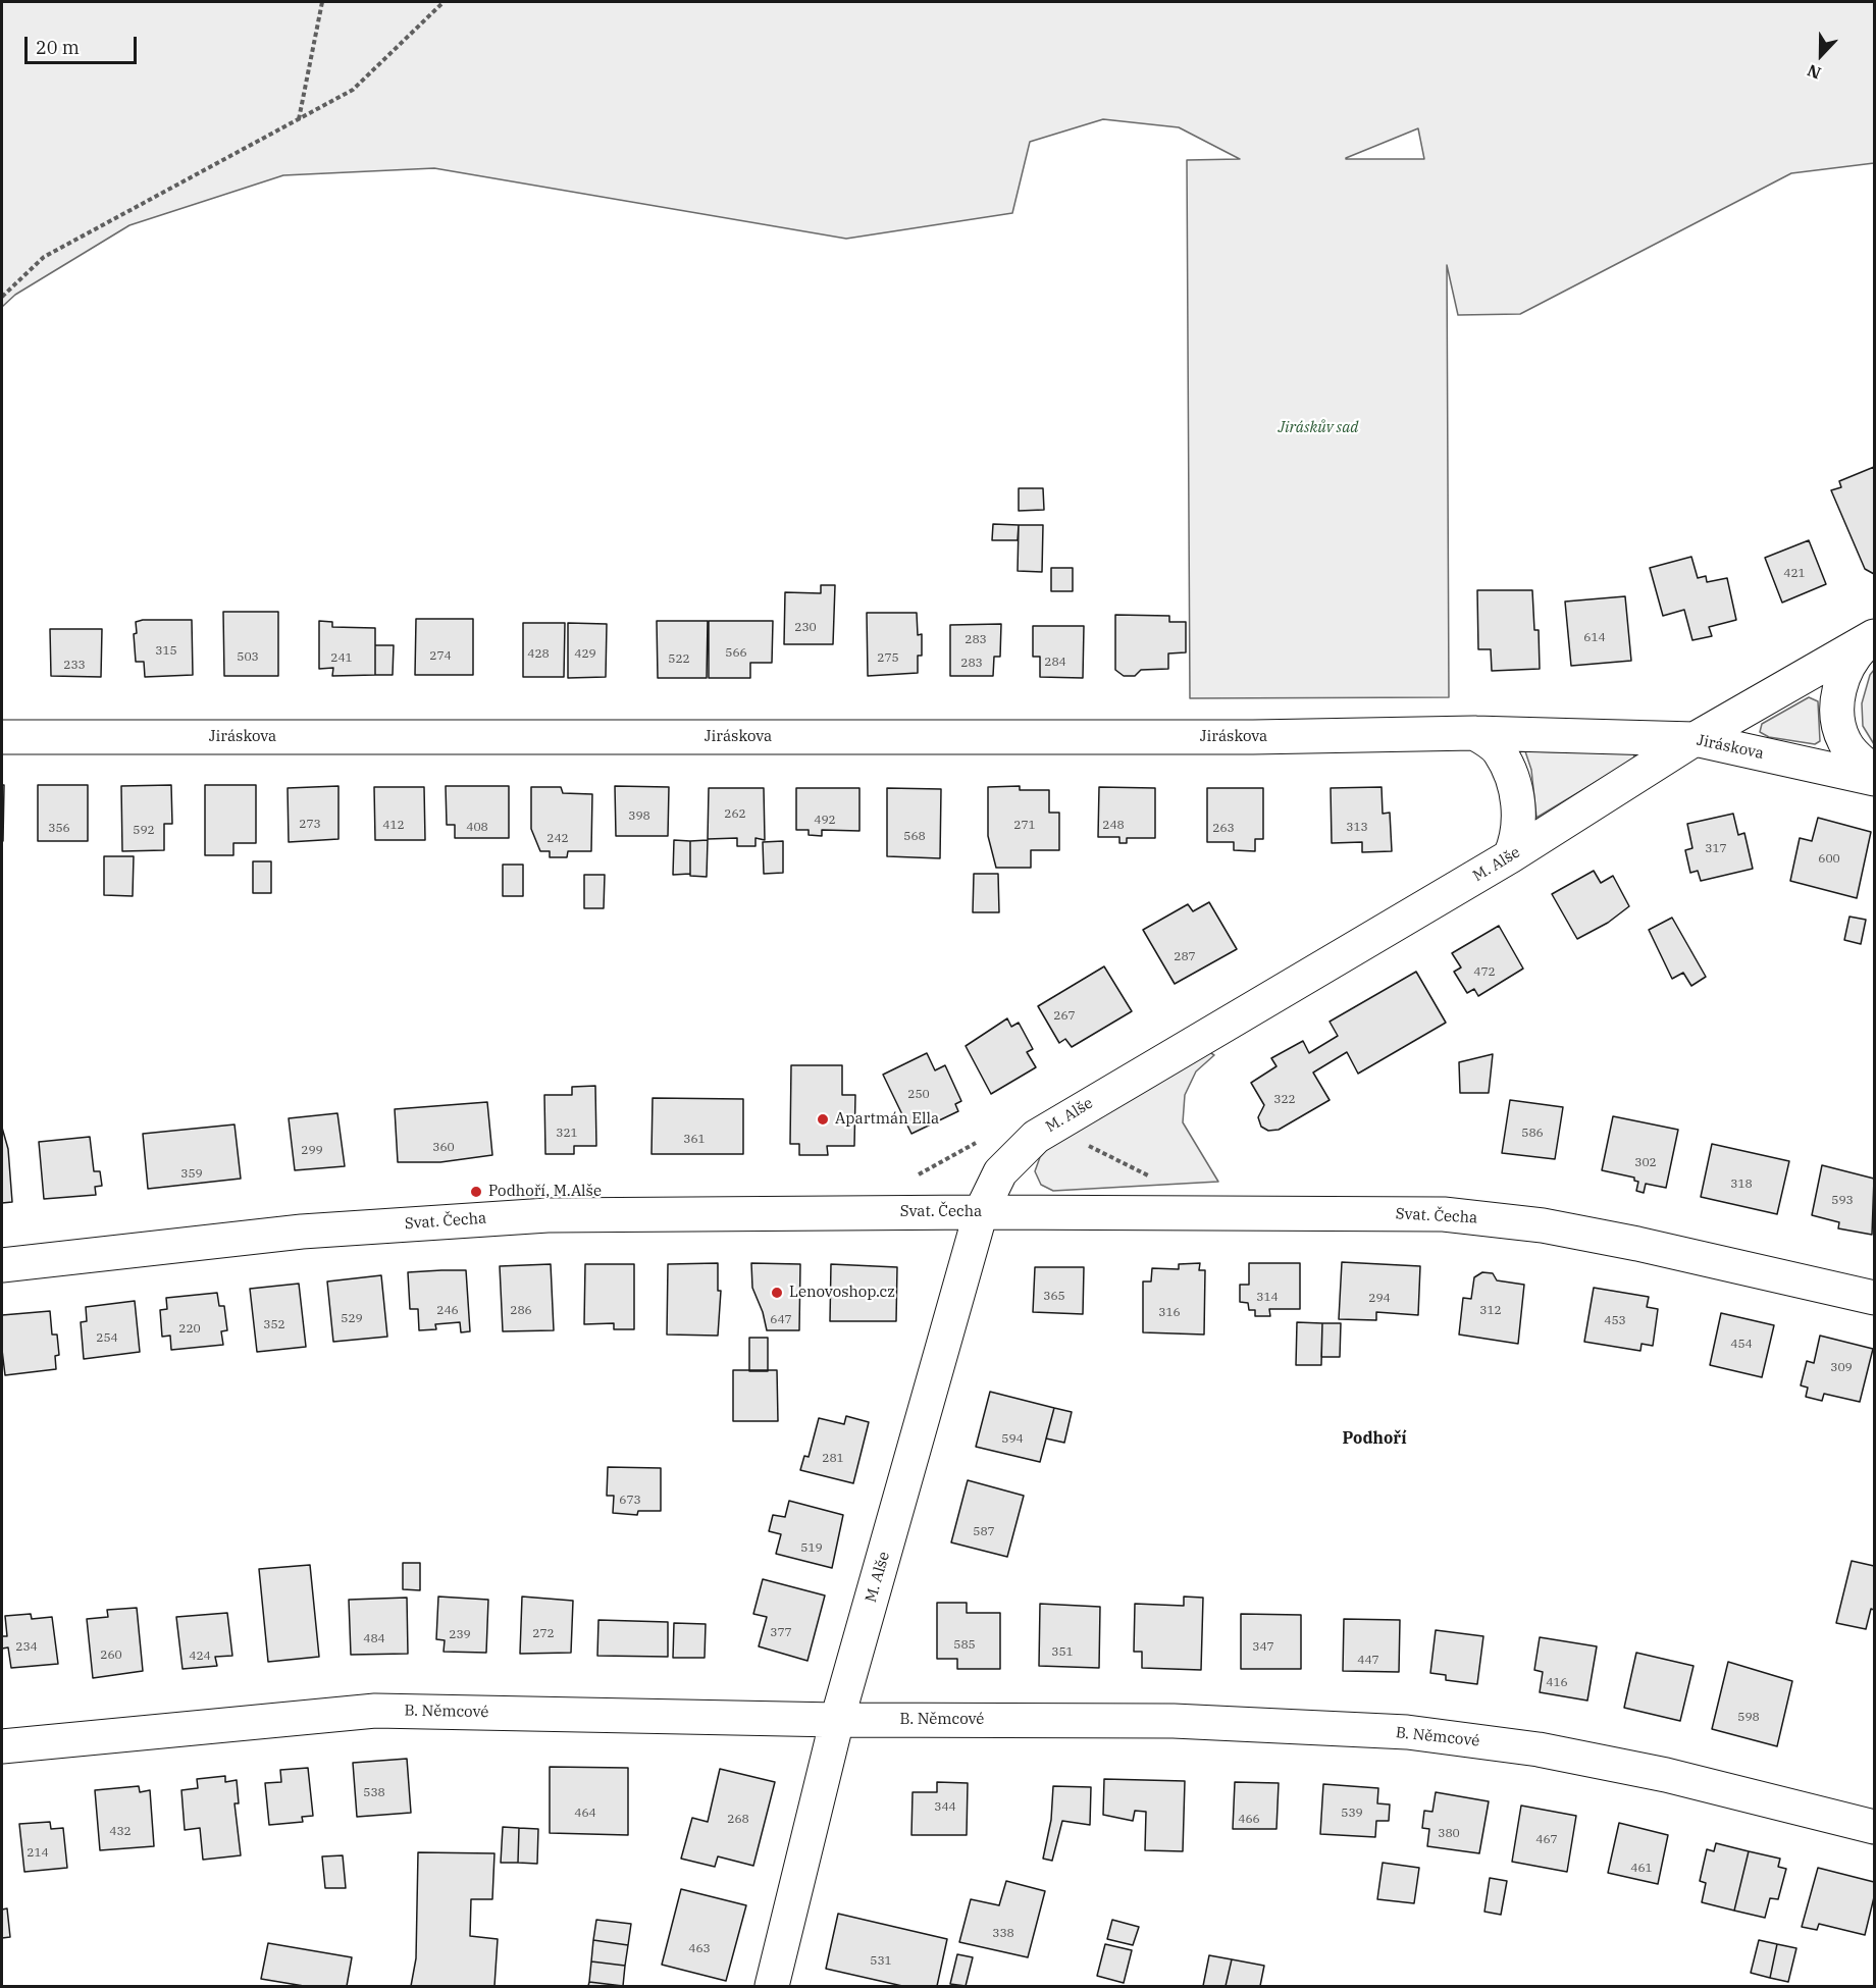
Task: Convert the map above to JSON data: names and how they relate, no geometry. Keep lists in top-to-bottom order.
{
  "streets": {
    "street": [
      "Jiráskova",
      "M. Alše",
      "Svat. Čecha",
      "B. Němcové"
    ]
  },
  "crossings": [
    ["Jiráskova", "M. Alše"],
    ["M. Alše", "Svat. Čecha"],
    ["M. Alše", "B. Němcové"]
  ],
  "districts": ["Podhoří"],
  "parks": ["Jiráskův sad"],
  "places": ["Apartmán Ella", "Podhoří, M.Alše", "Lenovoshop.cz"],
  "house_numbers": [
    "421",
    "230",
    "614",
    "283",
    "315",
    "566",
    "428",
    "429",
    "274",
    "503",
    "241",
    "275",
    "522",
    "284",
    "283",
    "233",
    "262",
    "398",
    "492",
    "273",
    "412",
    "271",
    "248",
    "408",
    "313",
    "356",
    "263",
    "592",
    "568",
    "242",
    "317",
    "600",
    "287",
    "472",
    "267",
    "250",
    "322",
    "321",
    "586",
    "361",
    "360",
    "299",
    "302",
    "359",
    "318",
    "593",
    "365",
    "314",
    "294",
    "246",
    "286",
    "312",
    "316",
    "529",
    "647",
    "453",
    "352",
    "220",
    "254",
    "454",
    "309",
    "594",
    "281",
    "673",
    "587",
    "519",
    "377",
    "272",
    "239",
    "484",
    "585",
    "234",
    "347",
    "351",
    "260",
    "424",
    "447",
    "416",
    "598",
    "538",
    "344",
    "464",
    "539",
    "268",
    "466",
    "432",
    "380",
    "467",
    "214",
    "461",
    "338",
    "463",
    "531"
  ],
  "scale_bar": "20 m",
  "north": "bottom"
}
